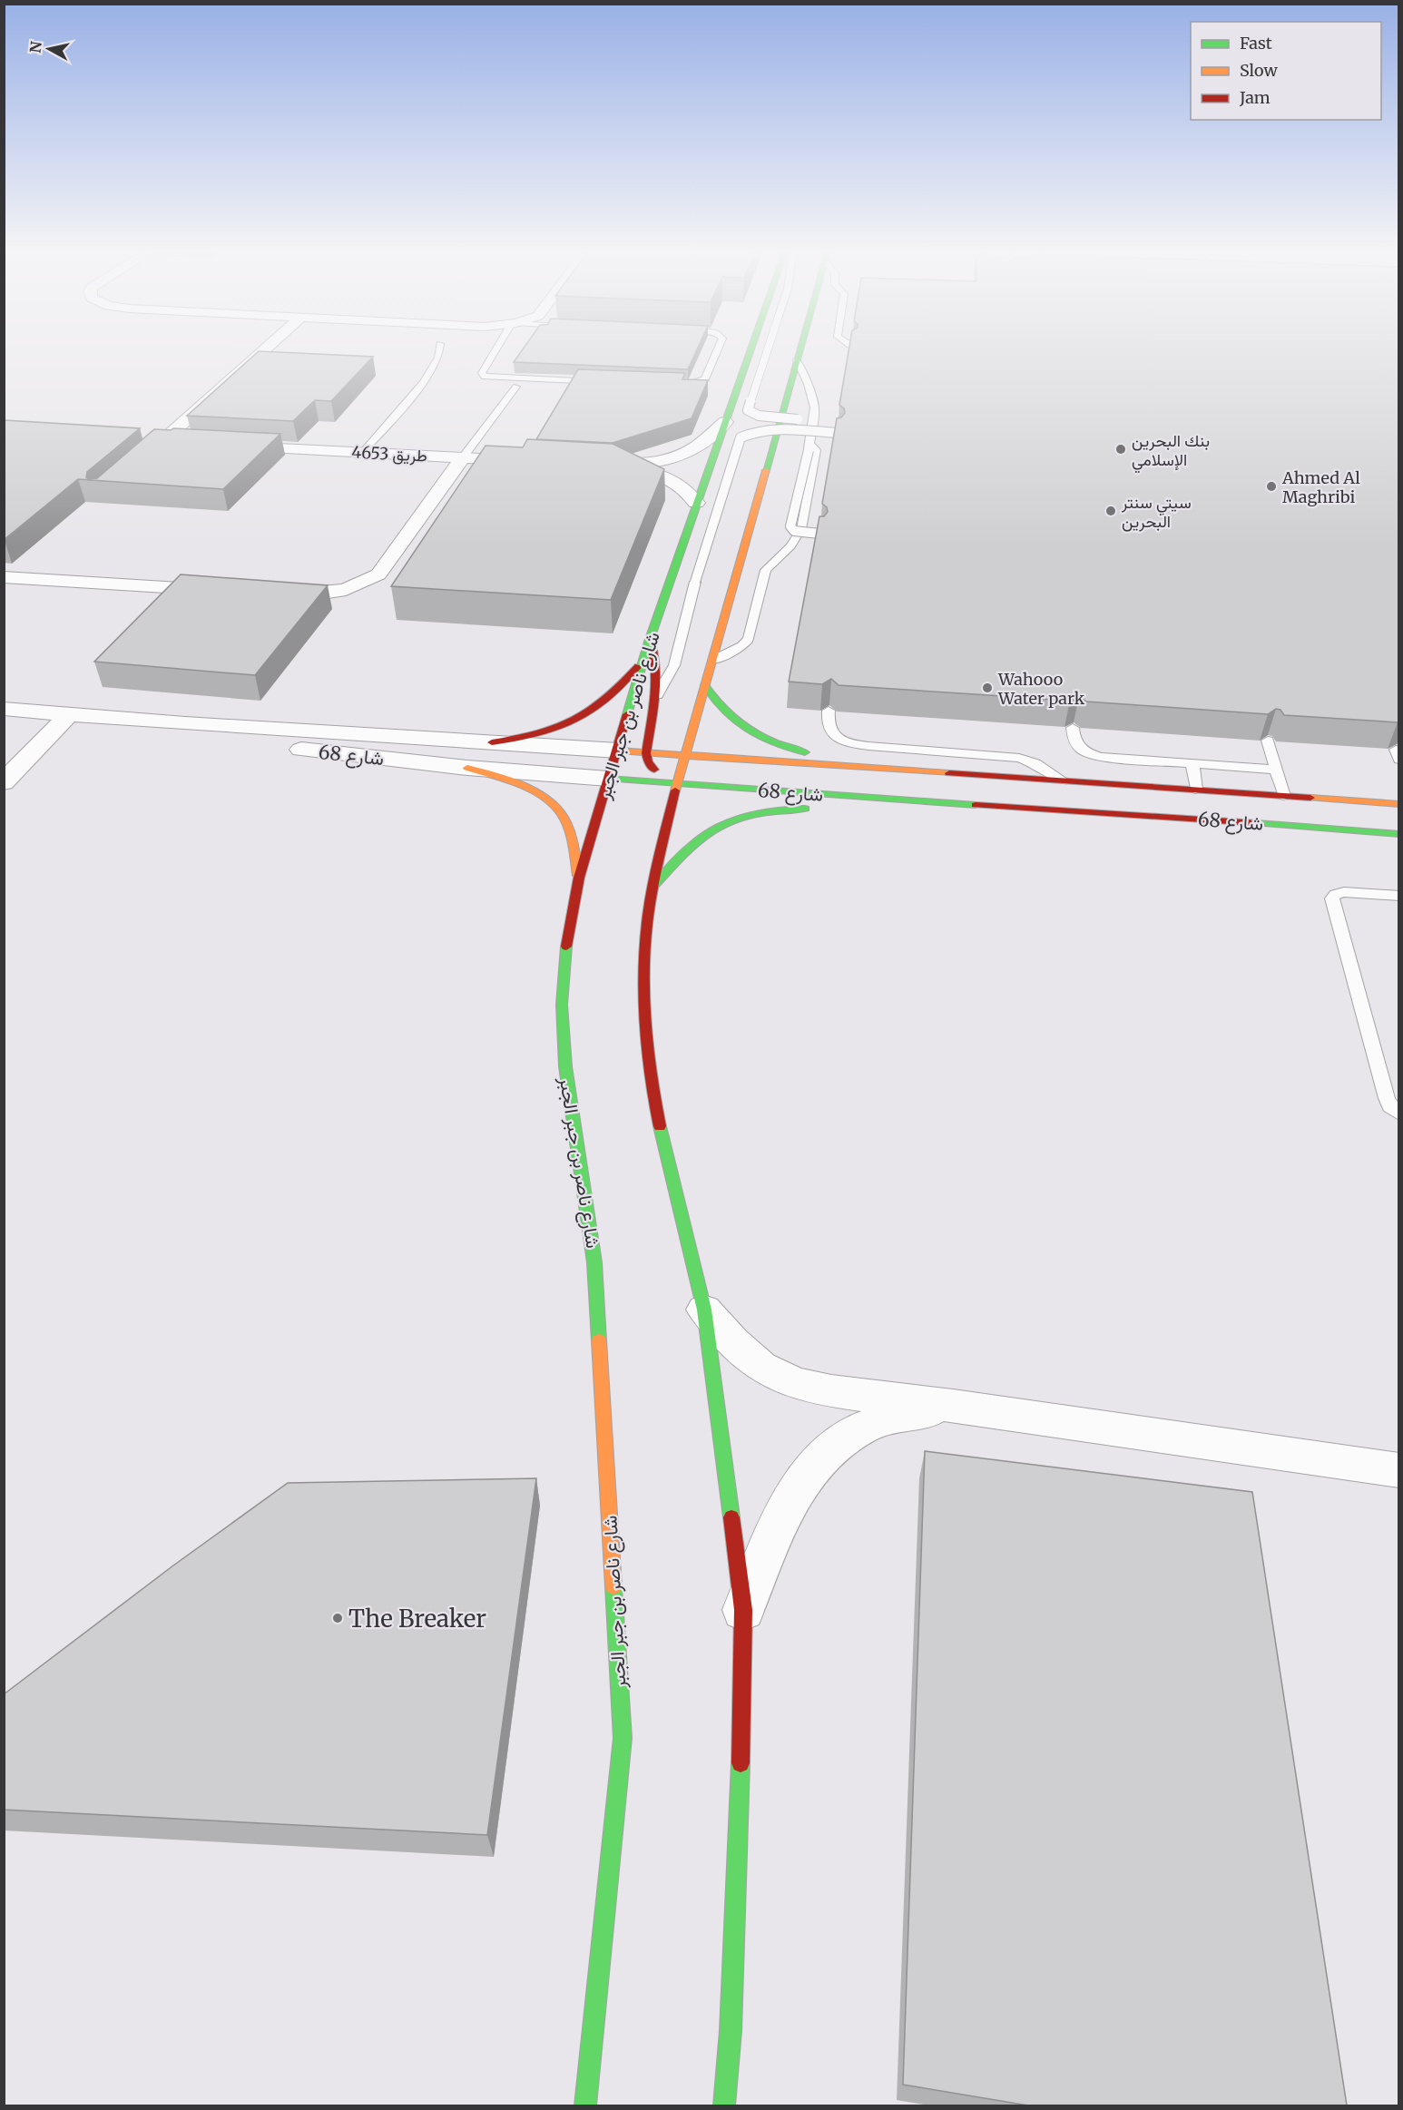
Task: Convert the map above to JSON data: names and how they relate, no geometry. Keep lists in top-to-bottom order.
{
  "streets": {
    "main road": ["شارع ناصر بن جبر الجبر", "شارع 68"],
    "street": ["طريق 4653"]
  },
  "crossings": [
    ["شارع ناصر بن جبر الجبر", "شارع 68"]
  ],
  "places": [
    "بنك البحرين الإسلامي",
    "Ahmed Al Maghribi",
    "سيتي سنتر البحرين",
    "Wahooo Water park",
    "The Breaker"
  ],
  "legend": ["Fast", "Slow", "Jam"],
  "north": "left"
}
